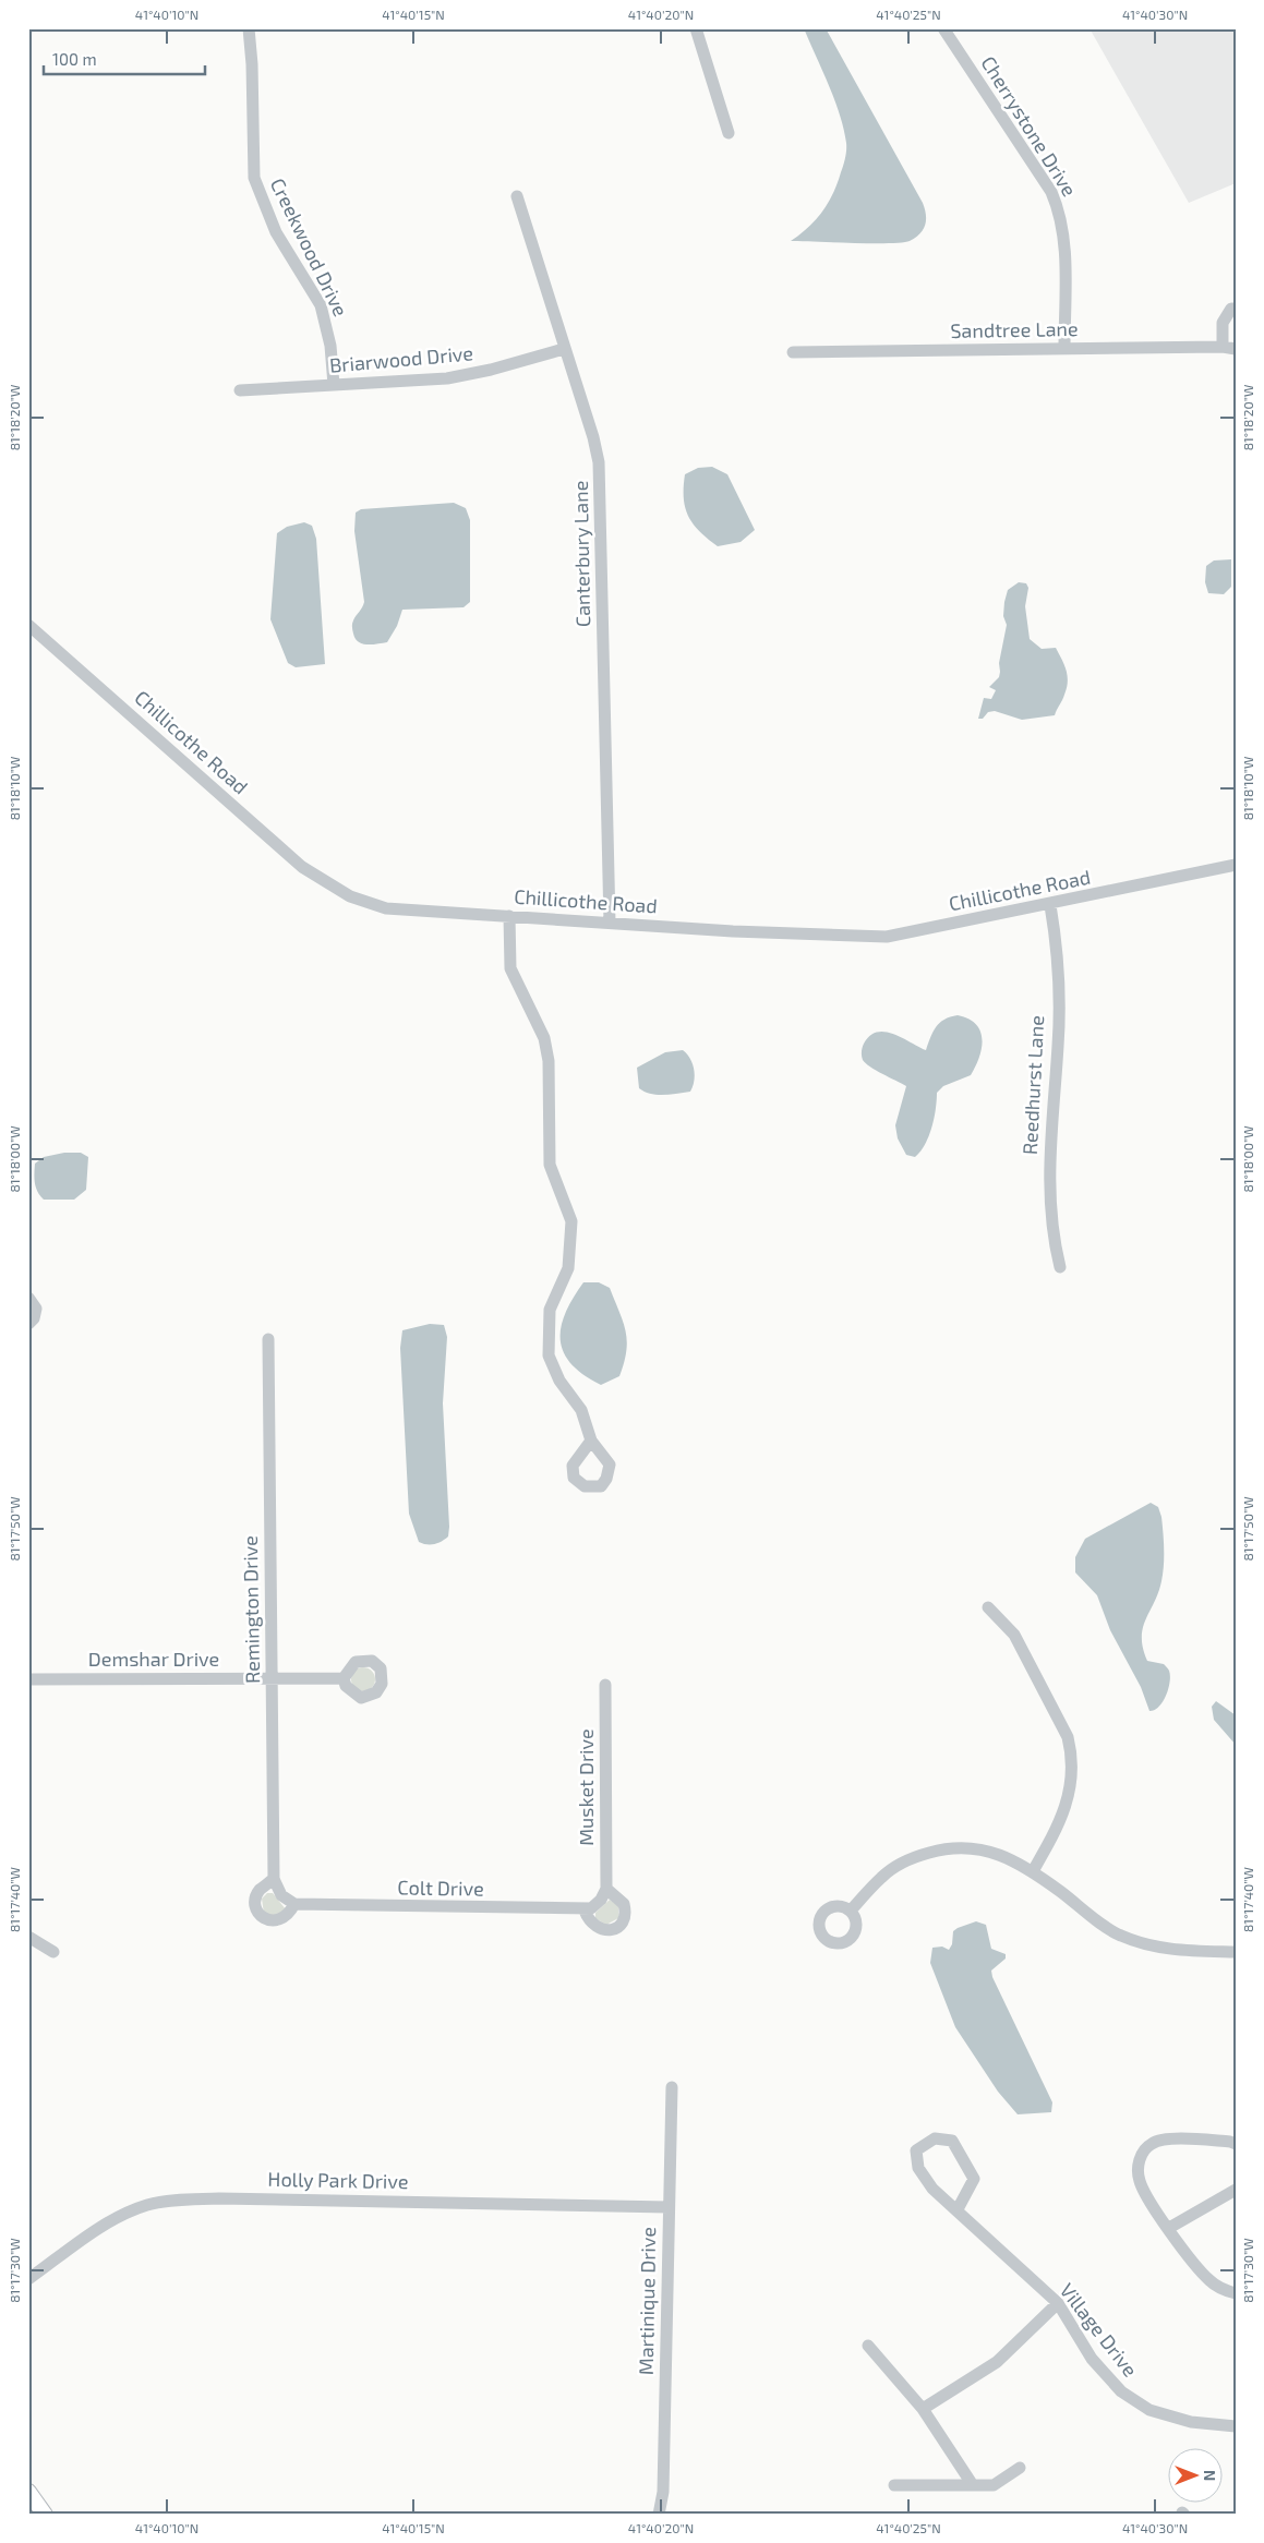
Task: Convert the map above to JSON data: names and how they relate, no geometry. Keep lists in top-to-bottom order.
{
  "streets": {
    "street": [
      "Cherrystone Drive",
      "Creekwood Drive",
      "Sandtree Lane",
      "Briarwood Drive",
      "Canterbury Lane",
      "Chillicothe Road",
      "Reedhurst Lane",
      "Remington Drive",
      "Demshar Drive",
      "Musket Drive",
      "Colt Drive",
      "Holly Park Drive",
      "Martinique Drive",
      "Village Drive"
    ]
  },
  "crossings": [
    ["Cherrystone Drive", "Sandtree Lane"],
    ["Creekwood Drive", "Briarwood Drive"],
    ["Briarwood Drive", "Canterbury Lane"],
    ["Canterbury Lane", "Chillicothe Road"],
    ["Chillicothe Road", "Reedhurst Lane"],
    ["Remington Drive", "Demshar Drive"],
    ["Holly Park Drive", "Martinique Drive"]
  ],
  "scale_bar": "100 m",
  "north": "right",
  "coordinates": [
    "41°40'10\"N",
    "41°40'15\"N",
    "41°40'20\"N",
    "41°40'25\"N",
    "41°40'30\"N",
    "81°18'20\"W",
    "81°18'10\"W",
    "81°18'00\"W",
    "81°17'50\"W",
    "81°17'40\"W",
    "81°17'30\"W"
  ]
}
